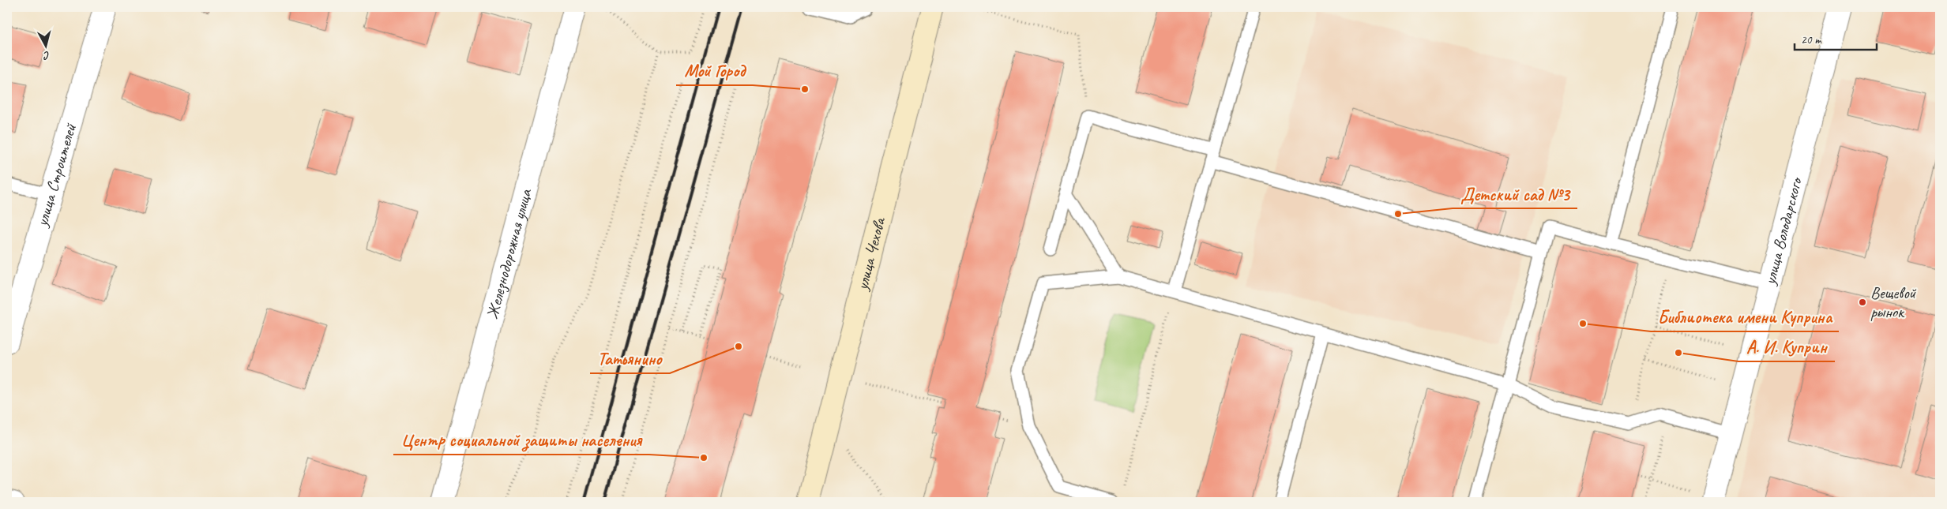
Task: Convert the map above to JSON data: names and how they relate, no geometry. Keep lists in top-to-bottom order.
{
  "streets": {
    "street": [
      "улица Строителей",
      "улица Володарского",
      "Железнодорожная улица",
      "улица Чехова"
    ]
  },
  "places": [
    "Мой Город",
    "Детский сад №3",
    "Вещевой рынок",
    "Библиотека имени Куприна",
    "Татьянино",
    "А. И. Куприн",
    "Центр социальной защиты населения"
  ],
  "scale_bar": "20 m",
  "north": "bottom"
}
